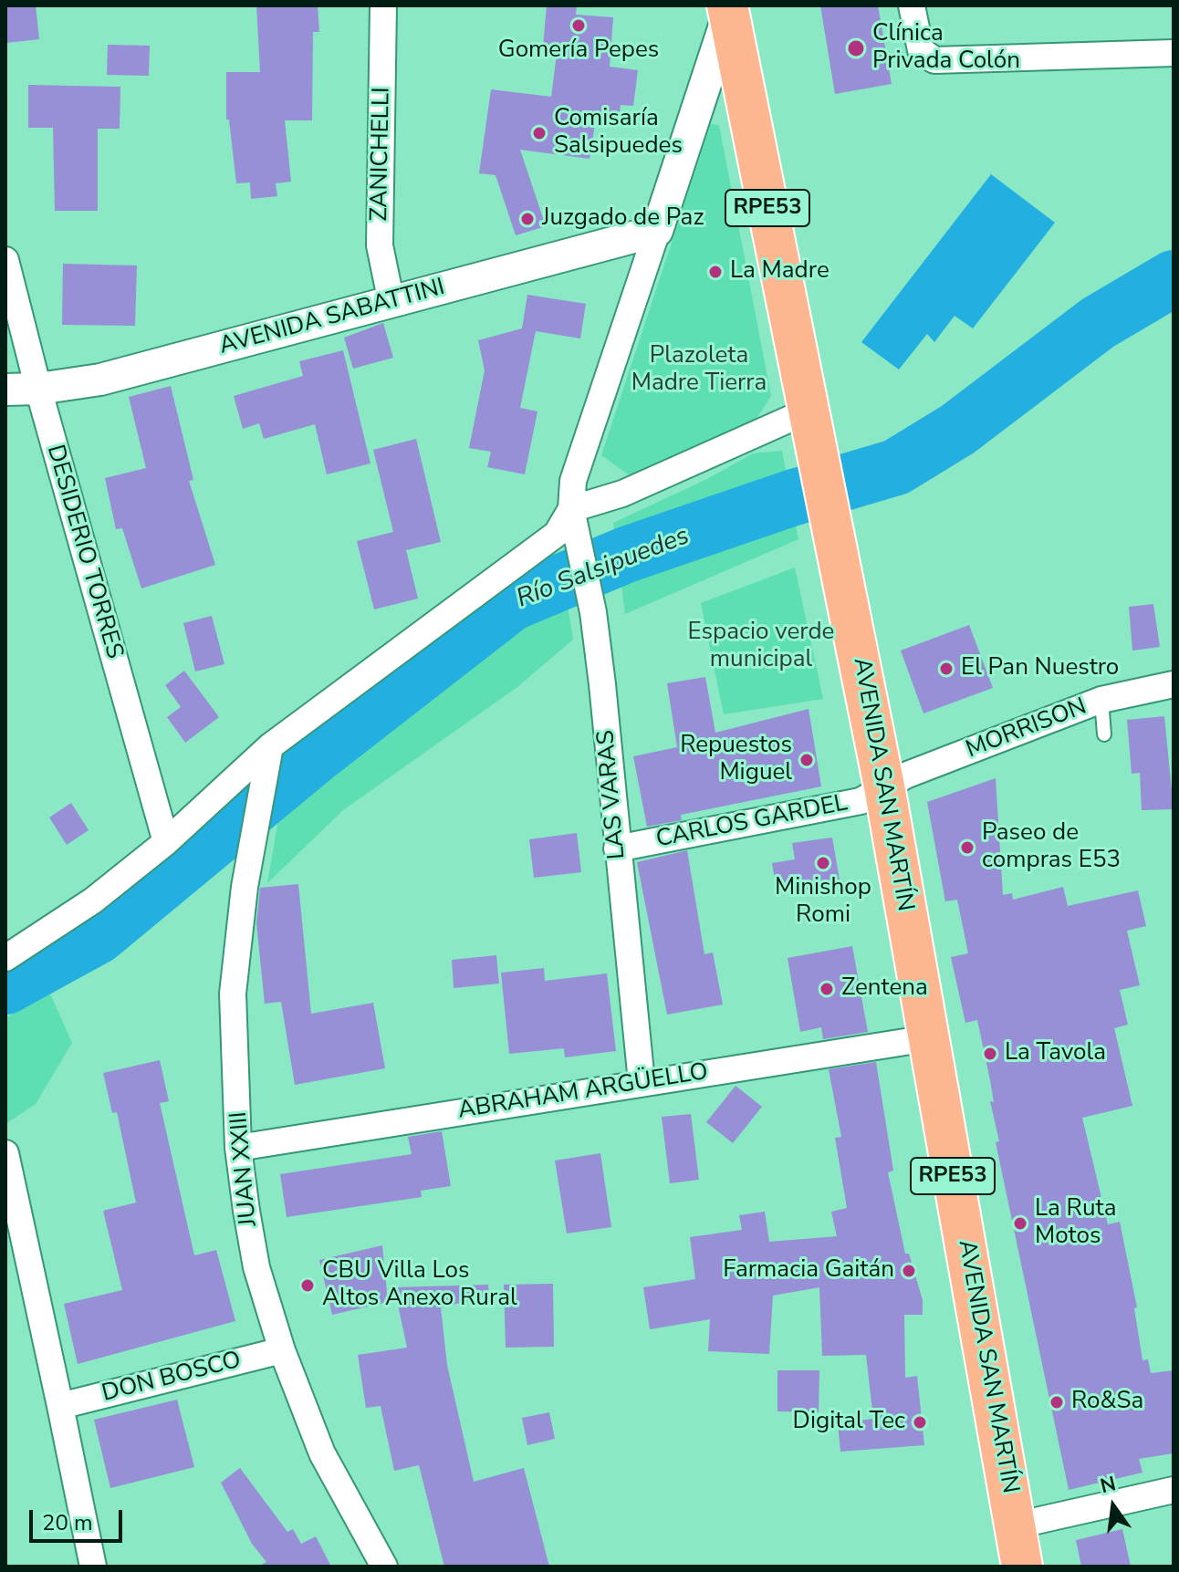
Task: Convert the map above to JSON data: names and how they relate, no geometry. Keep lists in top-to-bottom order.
{
  "streets": {
    "main road": ["RPE53", "AVENIDA SAN MARTÍN"],
    "street": [
      "ZANICHELLI",
      "AVENIDA SABATTINI",
      "DESIDERIO TORRES",
      "MORRISON",
      "LAS VARAS",
      "CARLOS GARDEL",
      "ABRAHAM ARGÜELLO",
      "JUAN XXIII",
      "DON BOSCO"
    ]
  },
  "crossings": [
    ["ZANICHELLI", "AVENIDA SABATTINI"],
    ["AVENIDA SABATTINI", "DESIDERIO TORRES"],
    ["MORRISON", "AVENIDA SAN MARTÍN"],
    ["MORRISON", "CARLOS GARDEL"],
    ["AVENIDA SAN MARTÍN", "CARLOS GARDEL"],
    ["AVENIDA SAN MARTÍN", "ABRAHAM ARGÜELLO"],
    ["LAS VARAS", "CARLOS GARDEL"],
    ["LAS VARAS", "ABRAHAM ARGÜELLO"],
    ["ABRAHAM ARGÜELLO", "JUAN XXIII"],
    ["JUAN XXIII", "DON BOSCO"]
  ],
  "water": ["Río Salsipuedes"],
  "parks": ["Plazoleta Madre Tierra", "Espacio verde municipal"],
  "places": [
    "Gomería Pepes",
    "Clínica Privada Colón",
    "Comisaría Salsipuedes",
    "Juzgado de Paz",
    "La Madre",
    "El Pan Nuestro",
    "Repuestos Miguel",
    "Paseo de compras E53",
    "Minishop Romi",
    "Zentena",
    "La Tavola",
    "La Ruta Motos",
    "Farmacia Gaitán",
    "CBU Villa Los Altos Anexo Rural",
    "Ro&Sa",
    "Digital Tec"
  ],
  "scale_bar": "20 m",
  "north": "top"
}
